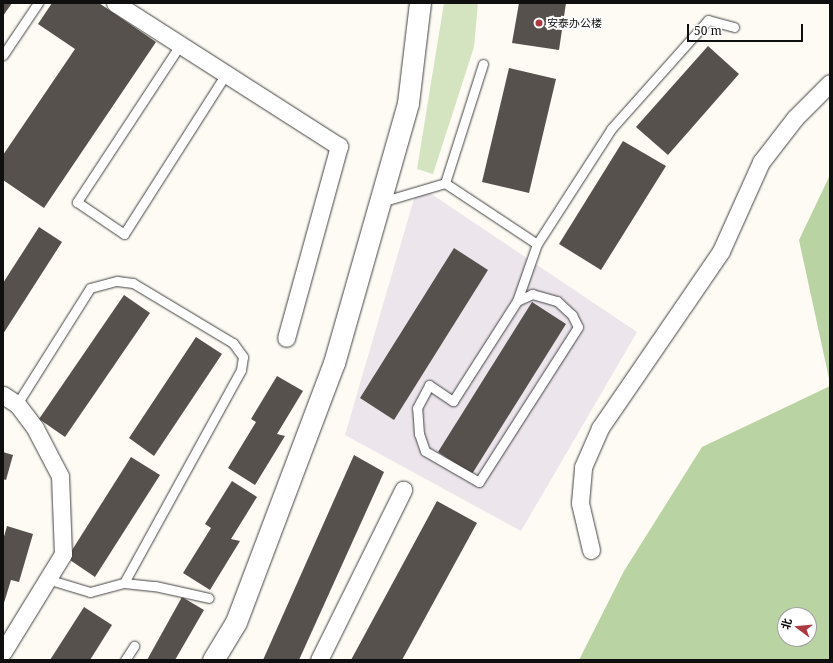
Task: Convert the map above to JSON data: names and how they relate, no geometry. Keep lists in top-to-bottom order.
{
  "places": ["安泰办公楼"],
  "scale_bar": "50 m",
  "north": "left"
}
